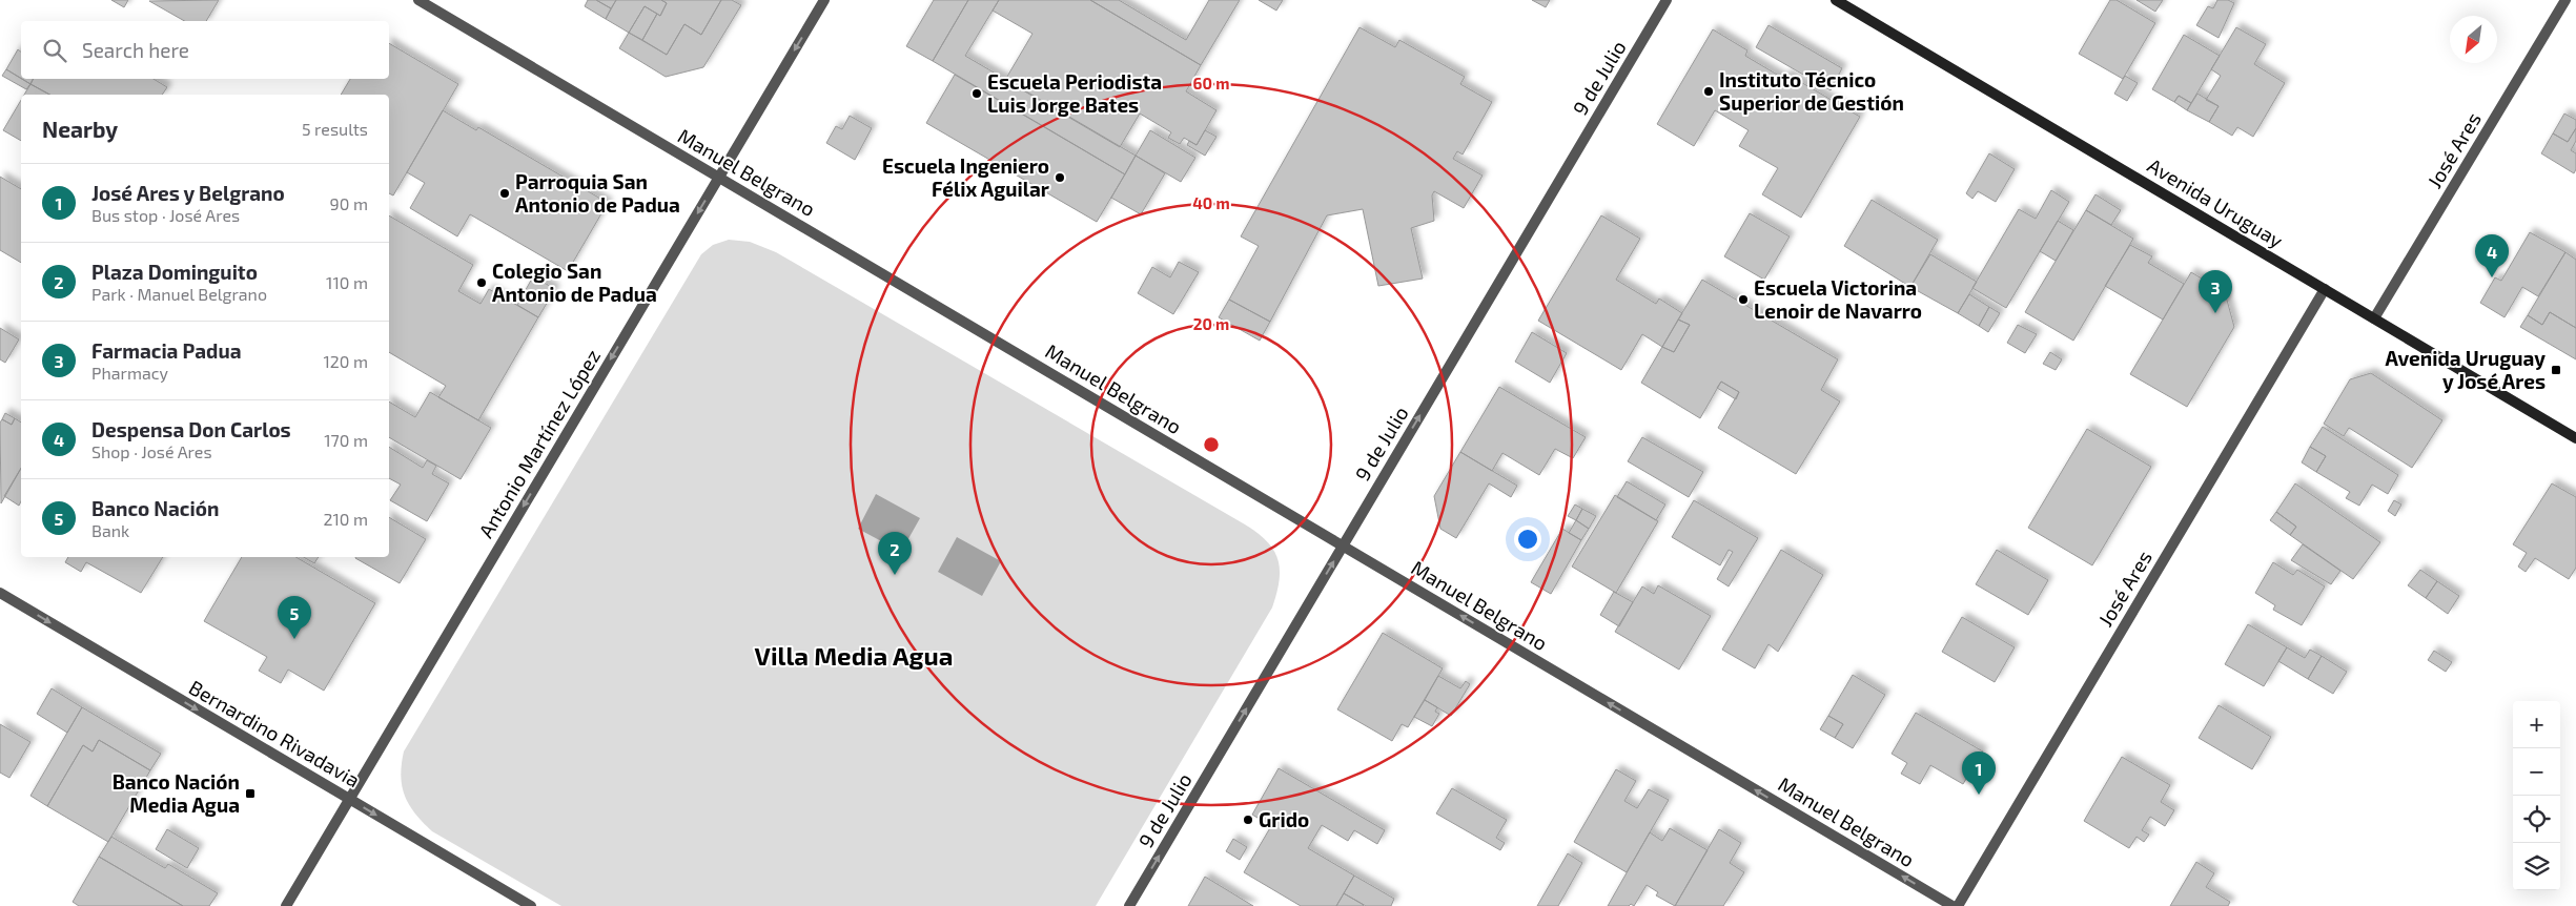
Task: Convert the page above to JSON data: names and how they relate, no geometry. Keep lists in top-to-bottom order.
{
  "streets": {
    "main road": ["Avenida Uruguay"],
    "street": [
      "9 de Julio",
      "José Ares",
      "Manuel Belgrano",
      "Antonio Martínez López",
      "Bernardino Rivadavia"
    ]
  },
  "crossings": [
    ["9 de Julio", "Manuel Belgrano"],
    ["José Ares", "Avenida Uruguay"],
    ["Manuel Belgrano", "Antonio Martínez López"],
    ["Antonio Martínez López", "Bernardino Rivadavia"]
  ],
  "one_way": [
    "9 de Julio",
    "Manuel Belgrano",
    "Antonio Martínez López",
    "Bernardino Rivadavia"
  ],
  "districts": ["Villa Media Agua"],
  "places": {
    "other": [
      "Instituto Técnico Superior de Gestión",
      "Escuela Periodista Luis Jorge Bates",
      "Escuela Ingeniero Félix Aguilar",
      "Parroquia San Antonio de Padua",
      "Colegio San Antonio de Padua",
      "Escuela Victorina Lenoir de Navarro",
      "Grido"
    ],
    "transit": ["Avenida Uruguay y José Ares", "Banco Nación Media Agua"]
  },
  "north": "bottom left",
  "page": {
    "search": "Search here",
    "heading": ["Nearby", "5 results"],
    "list": [
      {
        "mark": "1",
        "name": "José Ares y Belgrano",
        "note": "Bus stop · José Ares",
        "value": "90 m"
      },
      {
        "mark": "2",
        "name": "Plaza Dominguito",
        "note": "Park · Manuel Belgrano",
        "value": "110 m"
      },
      {
        "mark": "3",
        "name": "Farmacia Padua",
        "note": "Pharmacy",
        "value": "120 m"
      },
      {
        "mark": "4",
        "name": "Despensa Don Carlos",
        "note": "Shop · José Ares",
        "value": "170 m"
      },
      {
        "mark": "5",
        "name": "Banco Nación",
        "note": "Bank",
        "value": "210 m"
      }
    ],
    "pins": [
      "4",
      "3",
      "2",
      "5",
      "1"
    ],
    "map_buttons": ["+", "−"]
  },
  "rings": ["60 m", "40 m", "20 m"]
}
